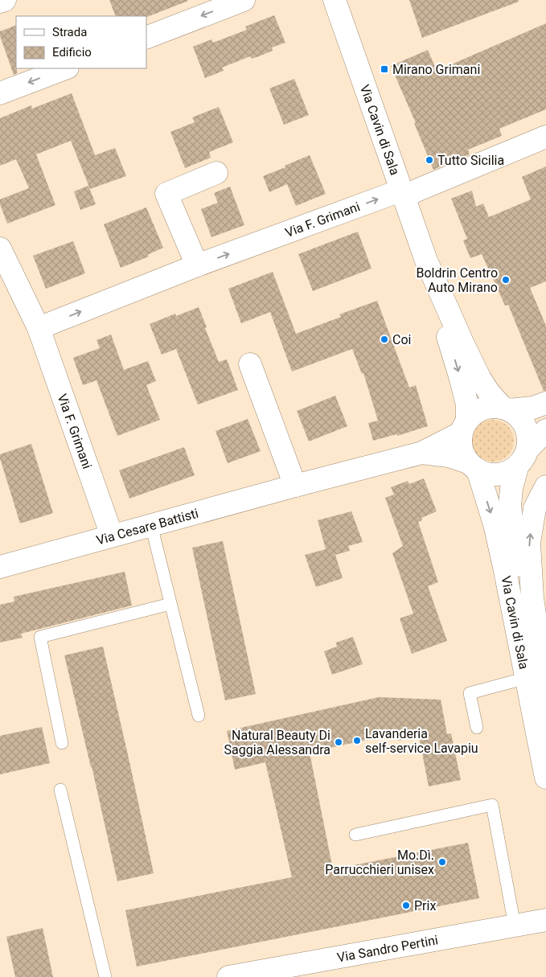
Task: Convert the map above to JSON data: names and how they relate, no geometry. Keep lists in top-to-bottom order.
{
  "streets": {
    "street": [
      "Via Cavin di Sala",
      "Via F. Grimani",
      "Via Cesare Battisti",
      "Via Sandro Pertini"
    ]
  },
  "crossings": [
    ["Via Cavin di Sala", "Via F. Grimani"],
    ["Via Cavin di Sala", "Via Cesare Battisti"],
    ["Via F. Grimani", "Via Cesare Battisti"]
  ],
  "one_way": ["Via F. Grimani"],
  "places": {
    "transit": ["Mirano Grimani"],
    "other": [
      "Tutto Sicilia",
      "Boldrin Centro Auto Mirano",
      "Coi",
      "Lavanderia self-service Lavapiu",
      "Natural Beauty Di Saggia Alessandra",
      "Mo.Dì. Parrucchieri unisex",
      "Prix"
    ]
  },
  "legend": ["Strada", "Edificio"]
}
